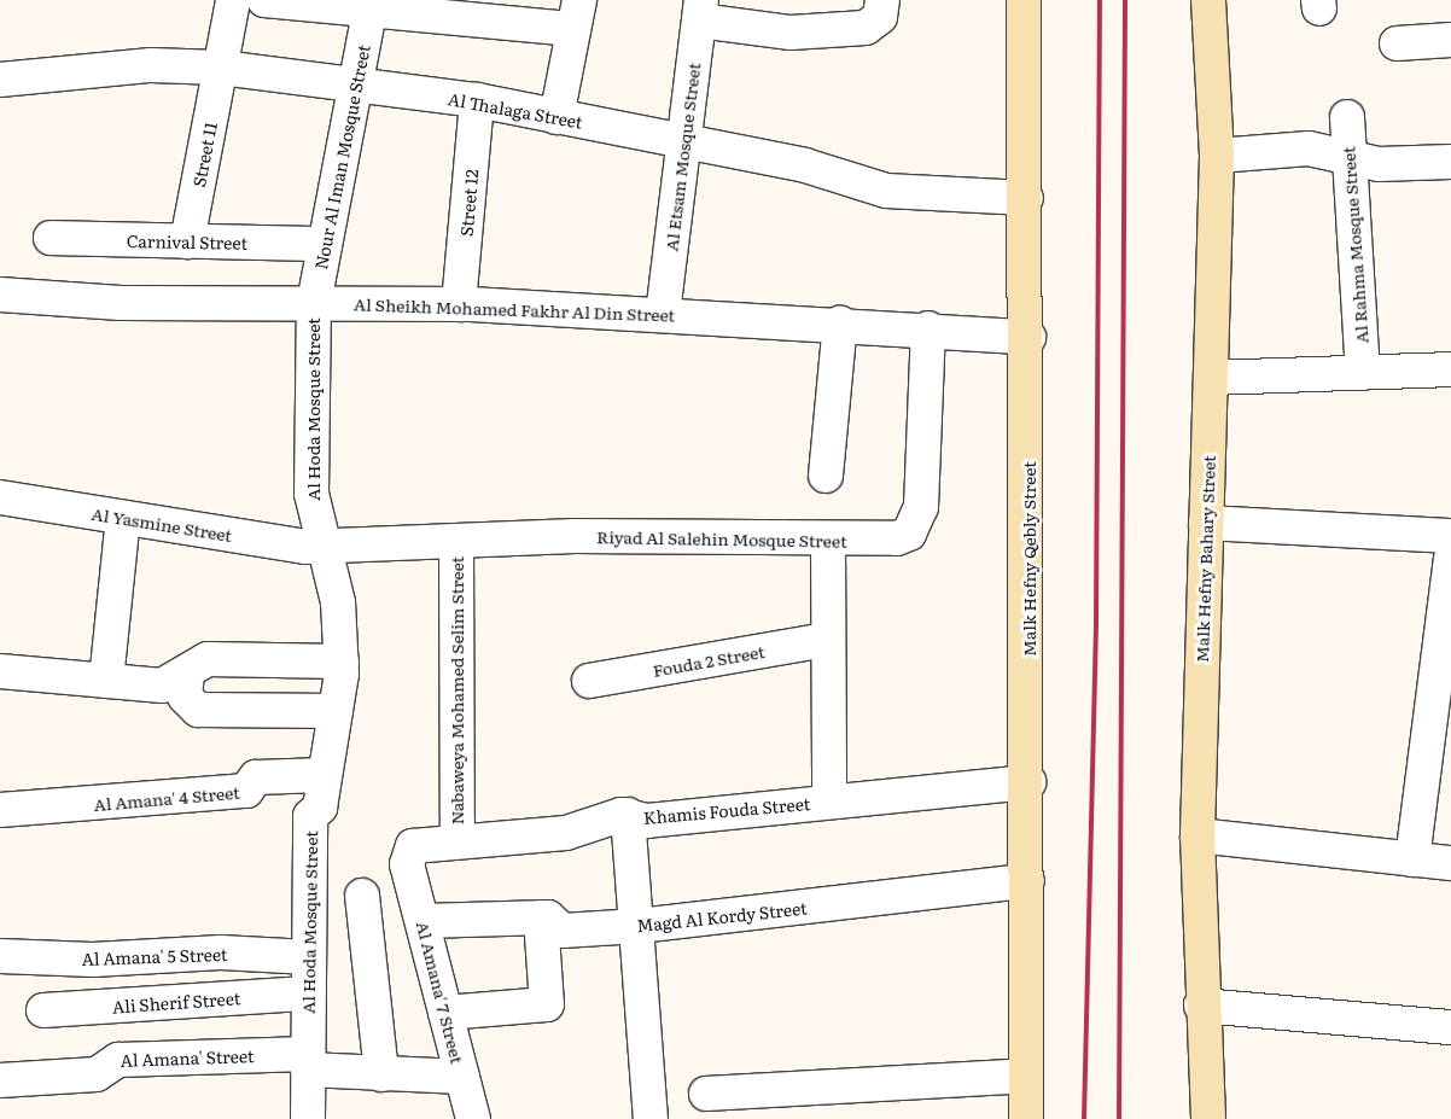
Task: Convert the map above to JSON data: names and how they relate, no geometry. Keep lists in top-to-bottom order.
{
  "streets": {
    "street": [
      "Al Thalaga Street",
      "Street 11",
      "Nour Al Iman Mosque Street",
      "Al Etsam Mosque Street",
      "Street 12",
      "Carnival Street",
      "Al Rahma Mosque Street",
      "Al Sheikh Mohamed Fakhr Al Din Street",
      "Al Hoda Mosque Street",
      "Al Yasmine Street",
      "Riyad Al Salehin Mosque Street",
      "Malk Hefny Qebly Street",
      "Malk Hefny Bahary Street",
      "Fouda 2 Street",
      "Nabaweya Mohamed Selim Street",
      "Al Amana' 4 Street",
      "Khamis Fouda Street",
      "Magd Al Kordy Street",
      "Al Amana' 5 Street",
      "Al Amana' 7 Street",
      "Ali Sherif Street",
      "Al Amana' Street"
    ]
  },
  "crossings": [
    ["Al Thalaga Street", "Street 11"],
    ["Al Thalaga Street", "Nour Al Iman Mosque Street"],
    ["Al Thalaga Street", "Al Etsam Mosque Street"],
    ["Al Thalaga Street", "Street 12"],
    ["Al Thalaga Street", "Malk Hefny Qebly Street"],
    ["Street 11", "Carnival Street"],
    ["Nour Al Iman Mosque Street", "Carnival Street"],
    ["Nour Al Iman Mosque Street", "Al Sheikh Mohamed Fakhr Al Din Street"],
    ["Nour Al Iman Mosque Street", "Al Hoda Mosque Street"],
    ["Al Etsam Mosque Street", "Al Sheikh Mohamed Fakhr Al Din Street"],
    ["Street 12", "Al Sheikh Mohamed Fakhr Al Din Street"],
    ["Al Sheikh Mohamed Fakhr Al Din Street", "Al Hoda Mosque Street"],
    ["Al Sheikh Mohamed Fakhr Al Din Street", "Riyad Al Salehin Mosque Street"],
    ["Al Sheikh Mohamed Fakhr Al Din Street", "Malk Hefny Qebly Street"],
    ["Al Hoda Mosque Street", "Al Yasmine Street"],
    ["Al Hoda Mosque Street", "Riyad Al Salehin Mosque Street"],
    ["Al Hoda Mosque Street", "Al Amana' 4 Street"],
    ["Al Hoda Mosque Street", "Al Amana' 5 Street"],
    ["Al Hoda Mosque Street", "Ali Sherif Street"],
    ["Al Hoda Mosque Street", "Al Amana' Street"],
    ["Al Yasmine Street", "Riyad Al Salehin Mosque Street"],
    ["Riyad Al Salehin Mosque Street", "Nabaweya Mohamed Selim Street"],
    ["Malk Hefny Qebly Street", "Khamis Fouda Street"],
    ["Malk Hefny Qebly Street", "Magd Al Kordy Street"],
    ["Nabaweya Mohamed Selim Street", "Khamis Fouda Street"],
    ["Khamis Fouda Street", "Al Amana' 7 Street"],
    ["Magd Al Kordy Street", "Al Amana' 7 Street"],
    ["Al Amana' 7 Street", "Al Amana' Street"]
  ]
}
